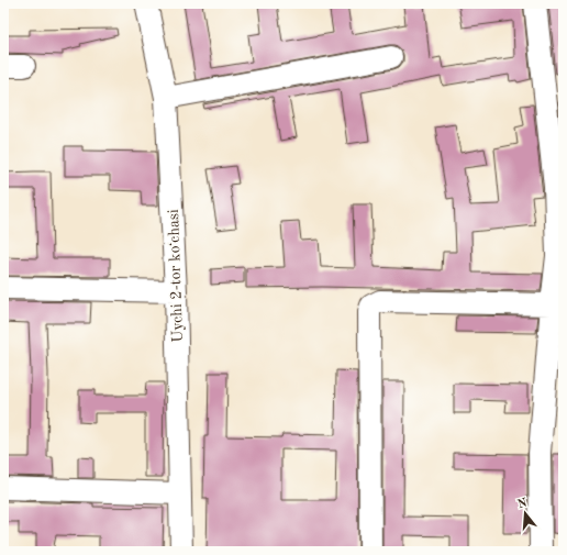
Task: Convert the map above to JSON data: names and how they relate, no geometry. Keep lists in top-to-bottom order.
{
  "streets": {
    "street": ["Uychi 2-tor koʻchasi"]
  },
  "north": "top"
}
